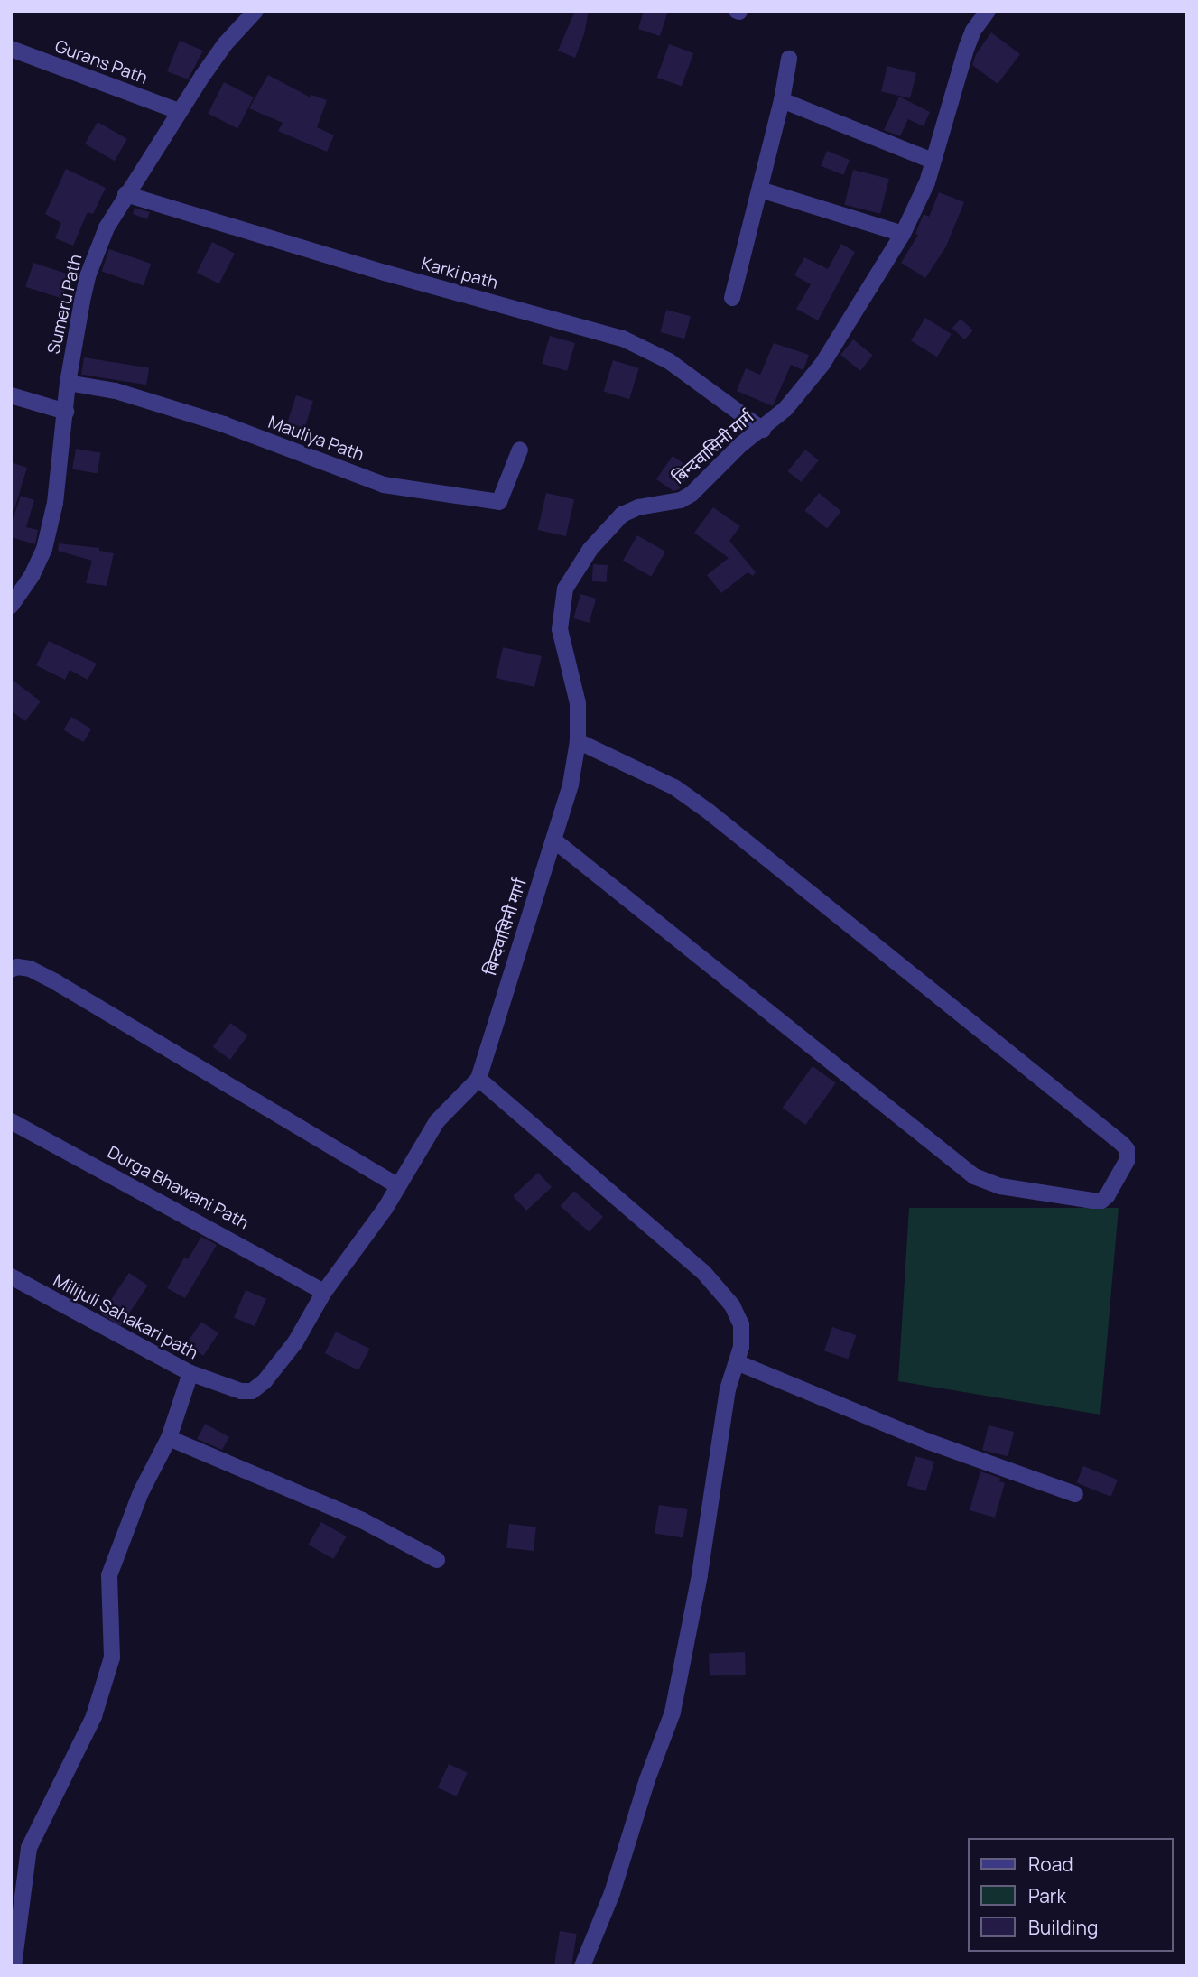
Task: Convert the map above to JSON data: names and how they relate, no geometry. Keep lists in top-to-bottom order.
{
  "streets": {
    "street": [
      "Gurans Path",
      "Karki path",
      "Sumeru Path",
      "Mauliya Path",
      "बिन्दवासिनी मार्ग",
      "Durga Bhawani Path",
      "Milijuli Sahakari path"
    ]
  },
  "crossings": [
    ["Gurans Path", "Sumeru Path"],
    ["Karki path", "Sumeru Path"],
    ["Karki path", "बिन्दवासिनी मार्ग"],
    ["Sumeru Path", "Mauliya Path"],
    ["बिन्दवासिनी मार्ग", "Milijuli Sahakari path"],
    ["Durga Bhawani Path", "Milijuli Sahakari path"]
  ],
  "legend": ["Road", "Park", "Building"]
}
